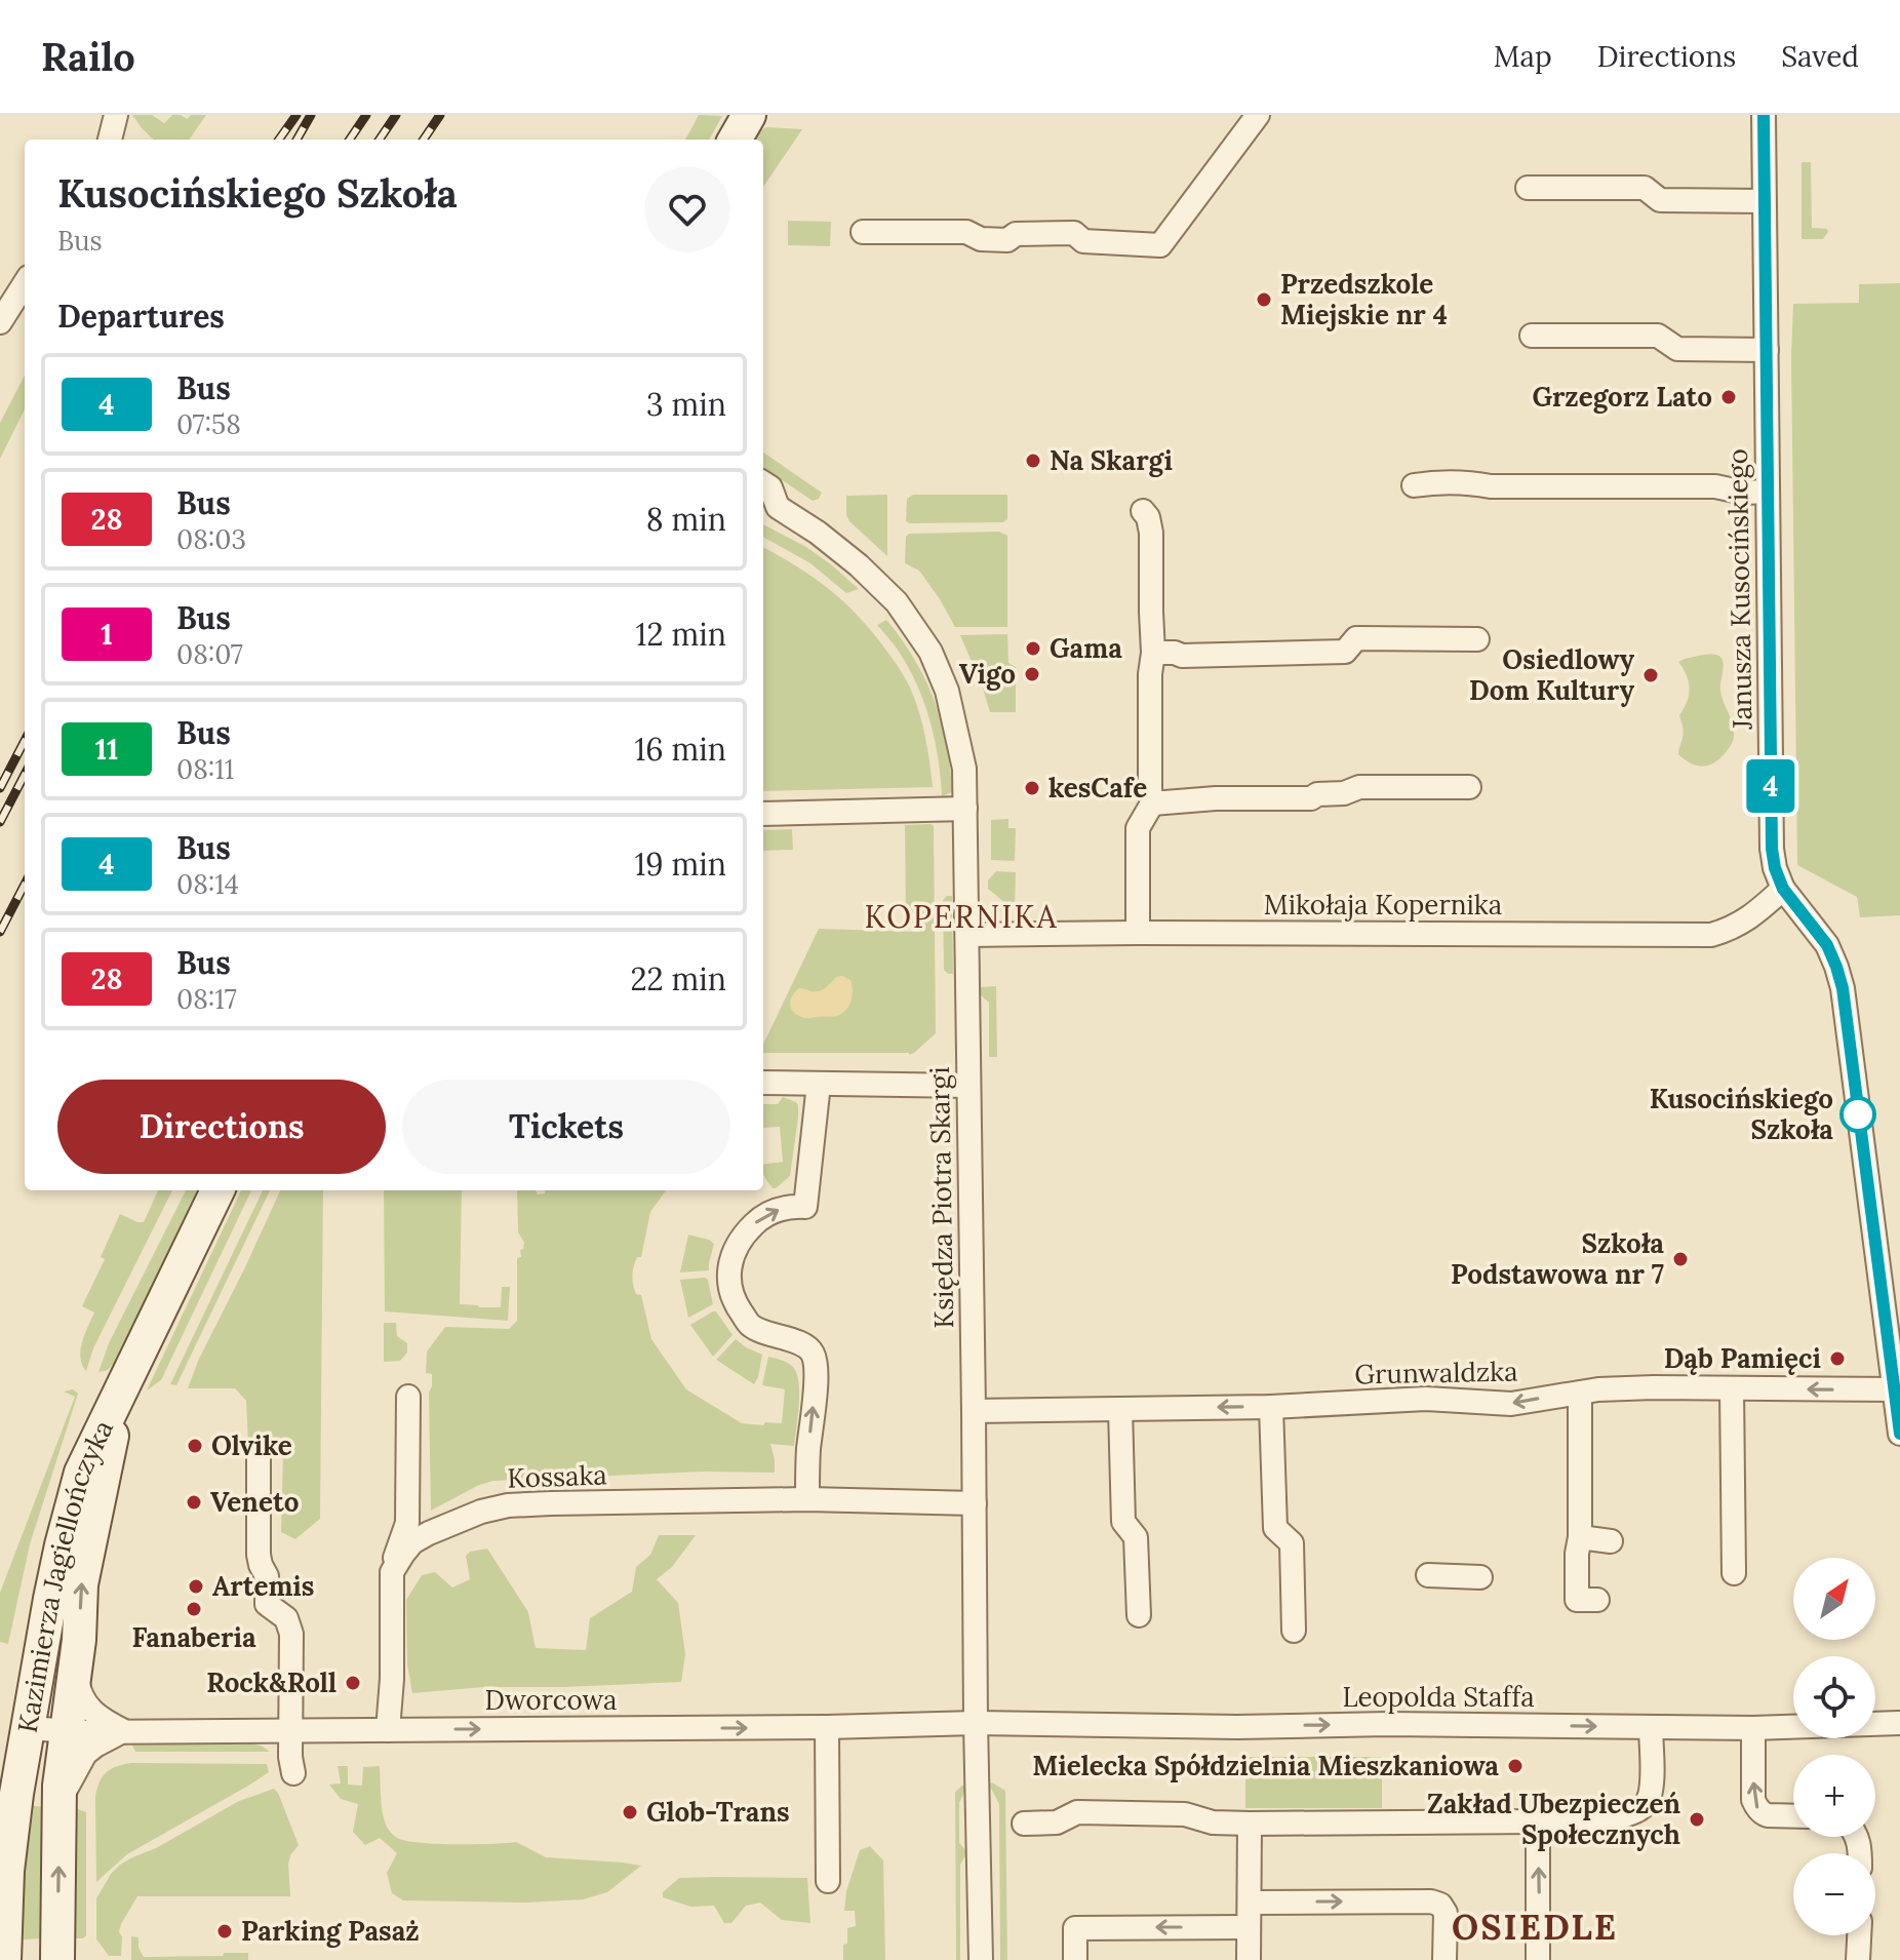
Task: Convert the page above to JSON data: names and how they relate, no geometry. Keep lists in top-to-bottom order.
{
  "streets": {
    "main road": ["Kazimierza Jagiellończyka"],
    "street": [
      "Janusza Kusocińskiego",
      "Mikołaja Kopernika",
      "Księdza Piotra Skargi",
      "Grunwaldzka",
      "Kossaka",
      "Leopolda Staffa",
      "Dworcowa"
    ]
  },
  "crossings": [
    ["Janusza Kusocińskiego", "Mikołaja Kopernika"],
    ["Janusza Kusocińskiego", "Grunwaldzka"],
    ["Mikołaja Kopernika", "Księdza Piotra Skargi"],
    ["Księdza Piotra Skargi", "Grunwaldzka"],
    ["Księdza Piotra Skargi", "Kossaka"],
    ["Księdza Piotra Skargi", "Leopolda Staffa"],
    ["Księdza Piotra Skargi", "Dworcowa"],
    ["Kazimierza Jagiellończyka", "Dworcowa"],
    ["Leopolda Staffa", "Dworcowa"]
  ],
  "one_way": ["Grunwaldzka", "Dworcowa"],
  "districts": ["KOPERNIKA", "OSIEDLE"],
  "places": [
    "Przedszkole Miejskie nr 4",
    "Grzegorz Lato",
    "Na Skargi",
    "Gama",
    "Vigo",
    "Osiedlowy Dom Kultury",
    "kesCafe",
    "Kusocińskiego Szkoła",
    "Szkoła Podstawowa nr 7",
    "Dąb Pamięci",
    "Olvike",
    "Veneto",
    "Artemis",
    "Fanaberia",
    "Rock&Roll",
    "Mielecka Spółdzielnia Mieszkaniowa",
    "Glob-Trans",
    "Zakład Ubezpieczeń Społecznych",
    "Parking Pasaż"
  ],
  "lines": ["bus line 4"],
  "north": "top right",
  "page": {
    "header": "Railo",
    "nav": ["Map", "Directions", "Saved"],
    "on_map": "4",
    "heading": [
      ["Kusocińskiego Szkoła", "Bus"],
      "Departures"
    ],
    "list": [
      {
        "mark": "4",
        "name": "Bus",
        "note": "07:58",
        "value": "3 min"
      },
      {
        "mark": "28",
        "name": "Bus",
        "note": "08:03",
        "value": "8 min"
      },
      {
        "mark": "1",
        "name": "Bus",
        "note": "08:07",
        "value": "12 min"
      },
      {
        "mark": "11",
        "name": "Bus",
        "note": "08:11",
        "value": "16 min"
      },
      {
        "mark": "4",
        "name": "Bus",
        "note": "08:14",
        "value": "19 min"
      },
      {
        "mark": "28",
        "name": "Bus",
        "note": "08:17",
        "value": "22 min"
      }
    ],
    "buttons": ["Directions", "Tickets"],
    "map_buttons": ["+", "−"]
  }
}
